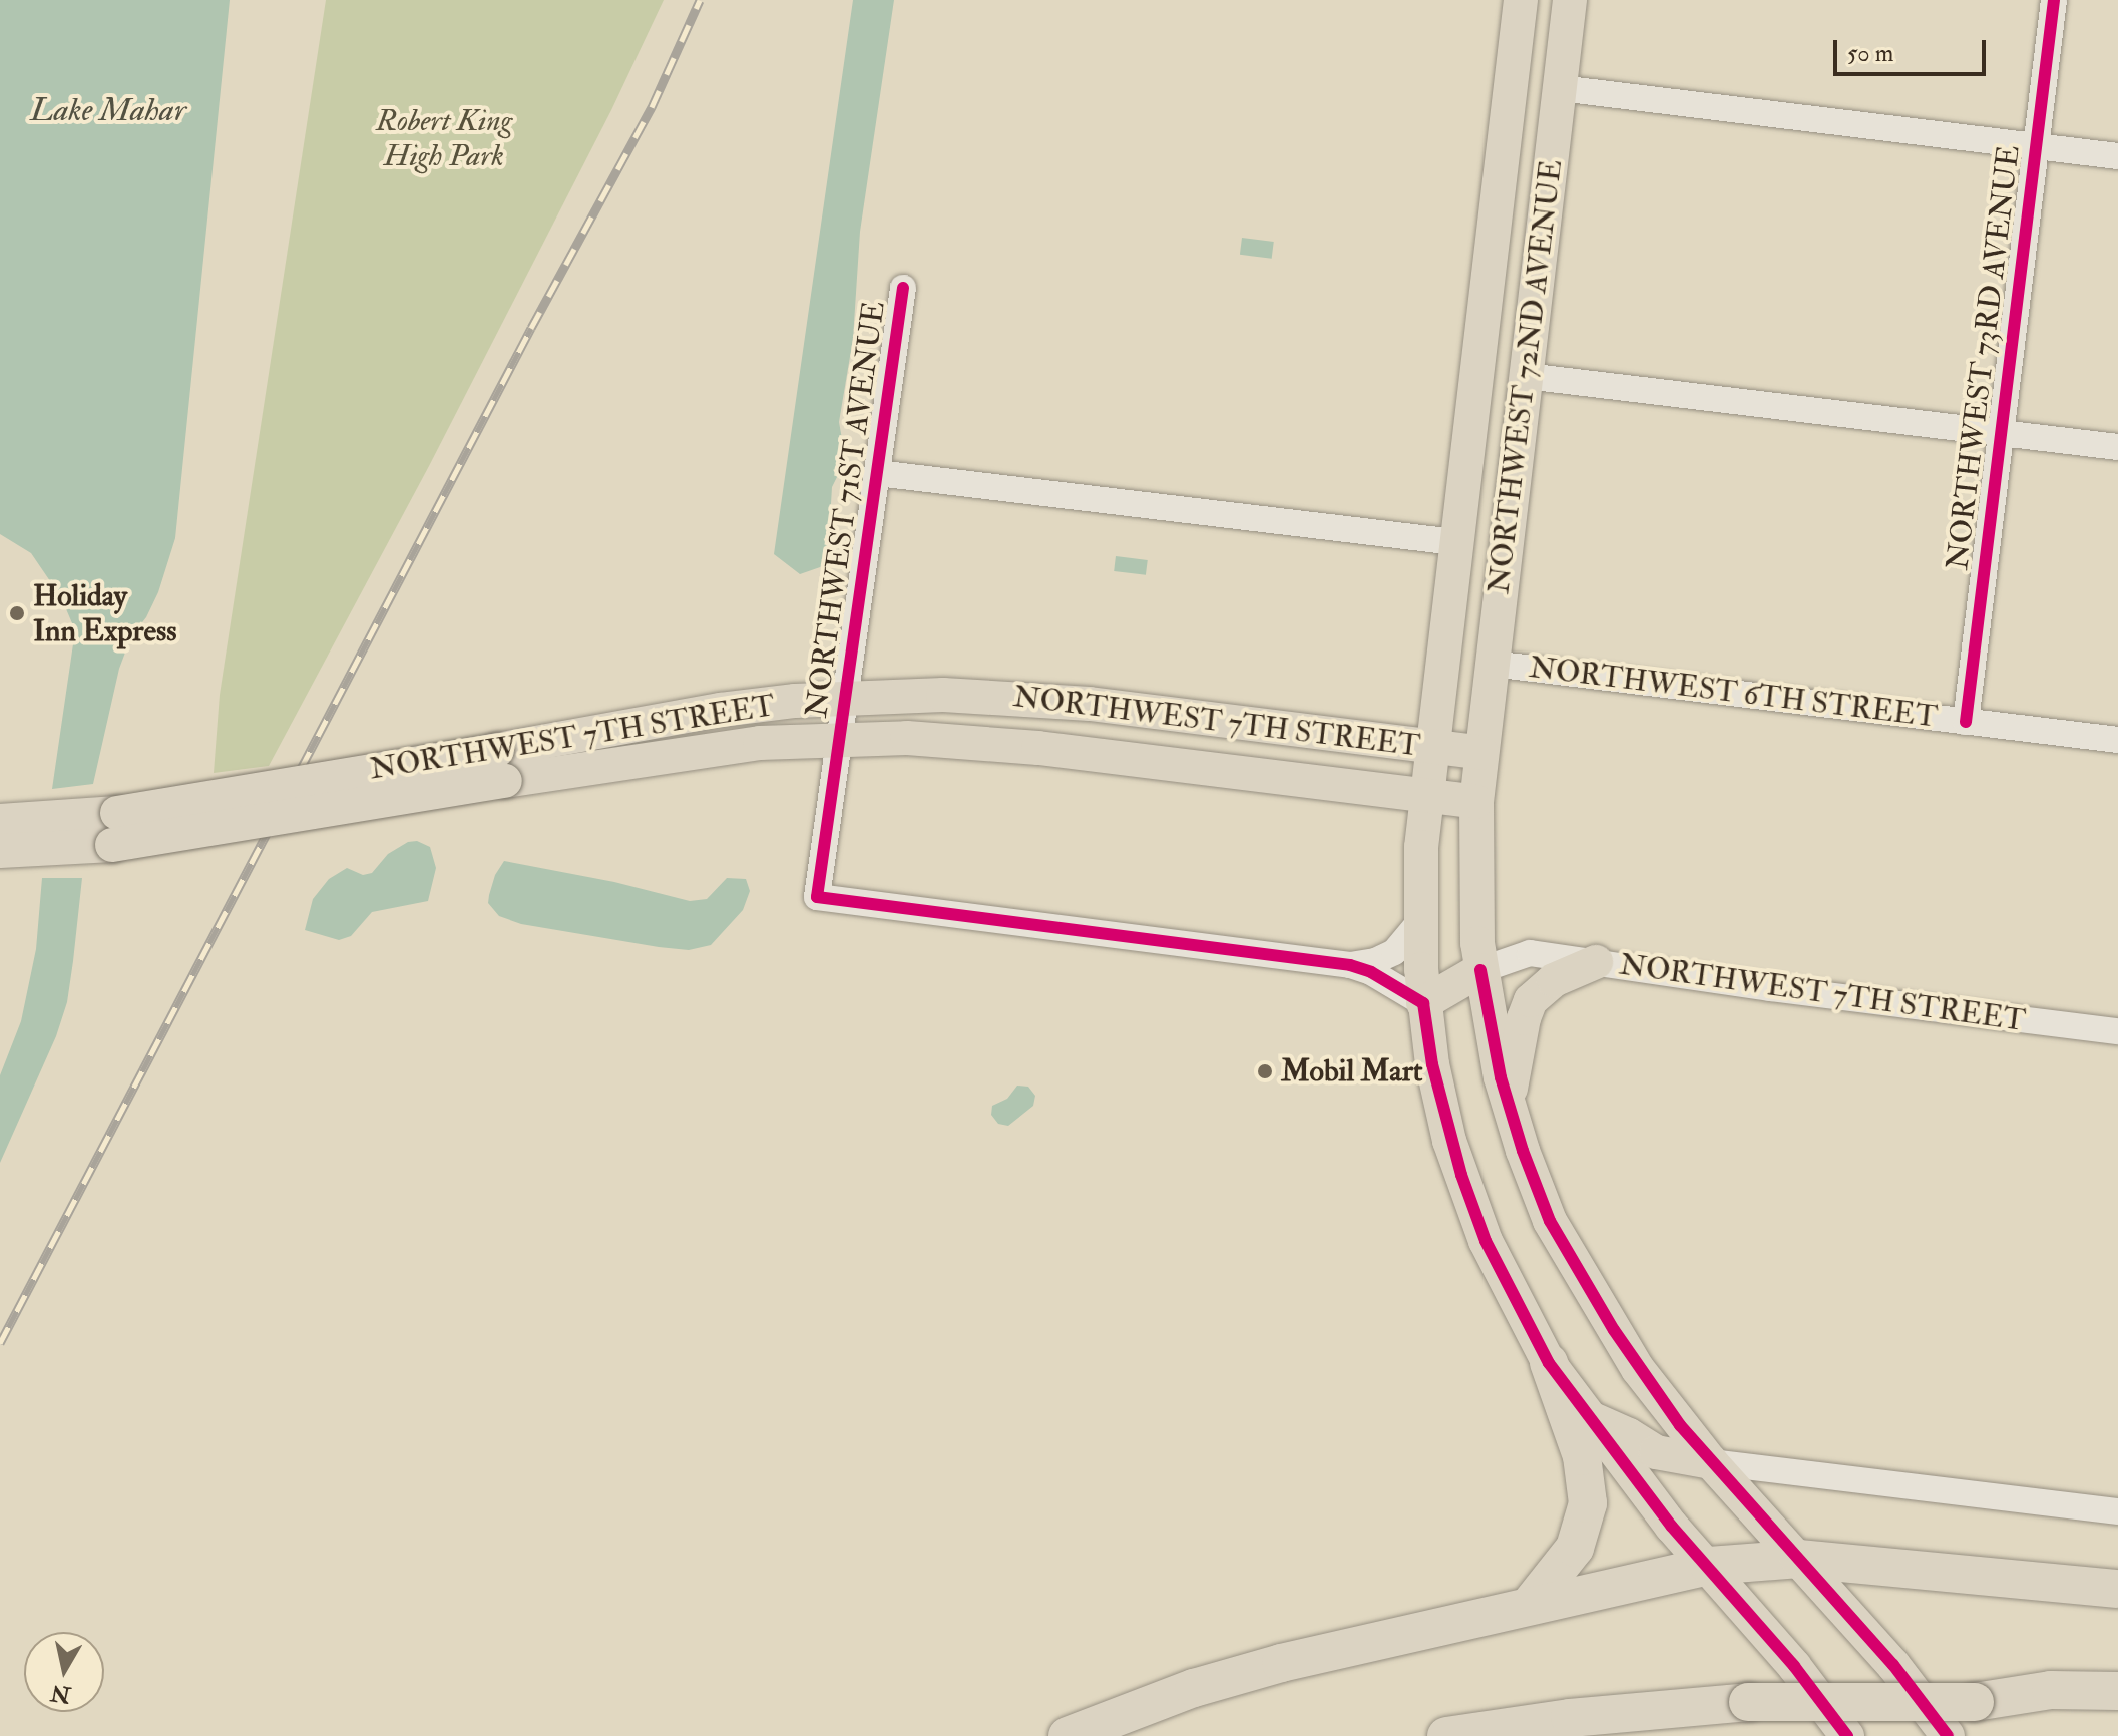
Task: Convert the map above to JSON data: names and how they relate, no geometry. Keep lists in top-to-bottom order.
{
  "streets": {
    "main road": ["NORTHWEST 72ND AVENUE", "NORTHWEST 7TH STREET"],
    "street": ["NORTHWEST 73RD AVENUE", "NORTHWEST 71ST AVENUE", "NORTHWEST 6TH STREET"]
  },
  "crossings": [
    ["NORTHWEST 73RD AVENUE", "NORTHWEST 6TH STREET"],
    ["NORTHWEST 72ND AVENUE", "NORTHWEST 6TH STREET"],
    ["NORTHWEST 72ND AVENUE", "NORTHWEST 7TH STREET"],
    ["NORTHWEST 71ST AVENUE", "NORTHWEST 7TH STREET"]
  ],
  "water": ["Lake Mahar"],
  "parks": ["Robert King High Park"],
  "places": ["Holiday Inn Express", "Mobil Mart"],
  "scale_bar": "50 m",
  "north": "bottom"
}
